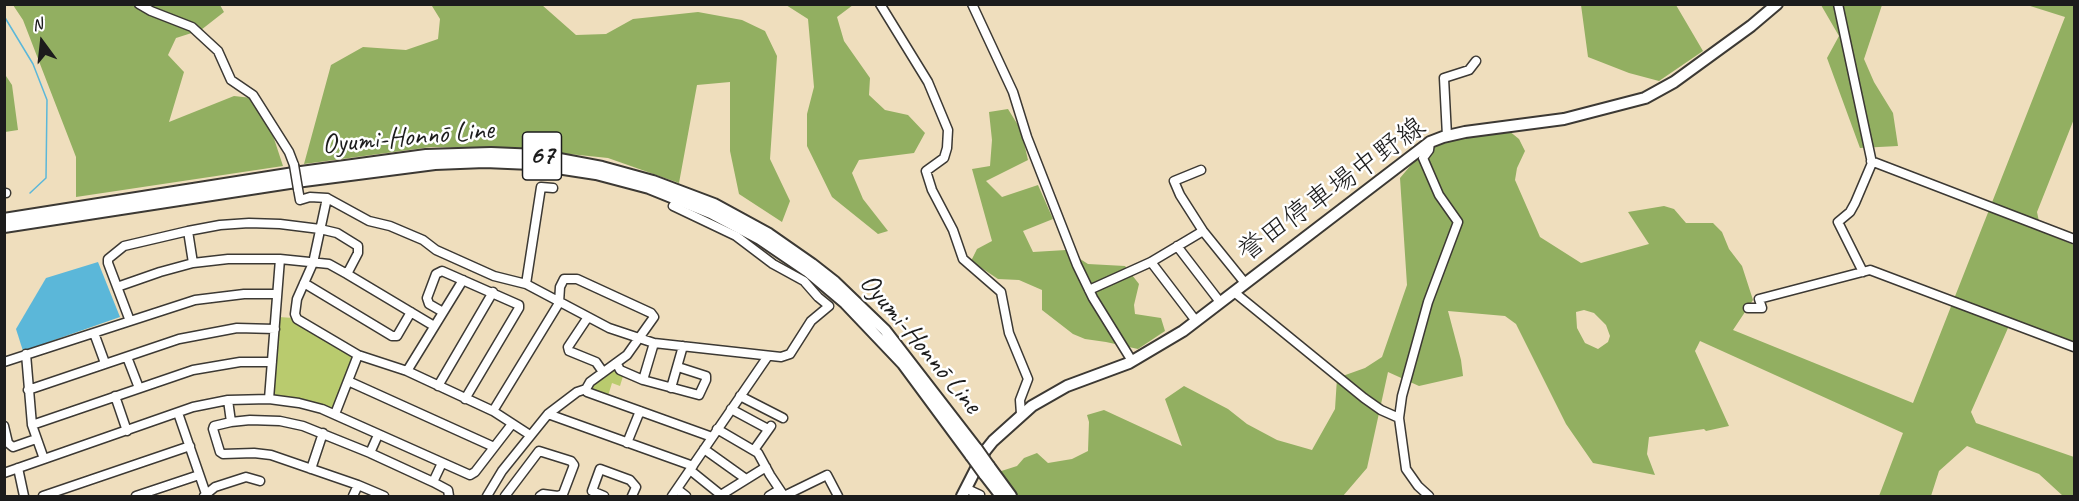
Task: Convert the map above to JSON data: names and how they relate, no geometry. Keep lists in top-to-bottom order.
{
  "streets": {
    "main road": ["Oyumi-Honnō Line", "67", "誉田停車場中野線"]
  },
  "north": "top"
}
